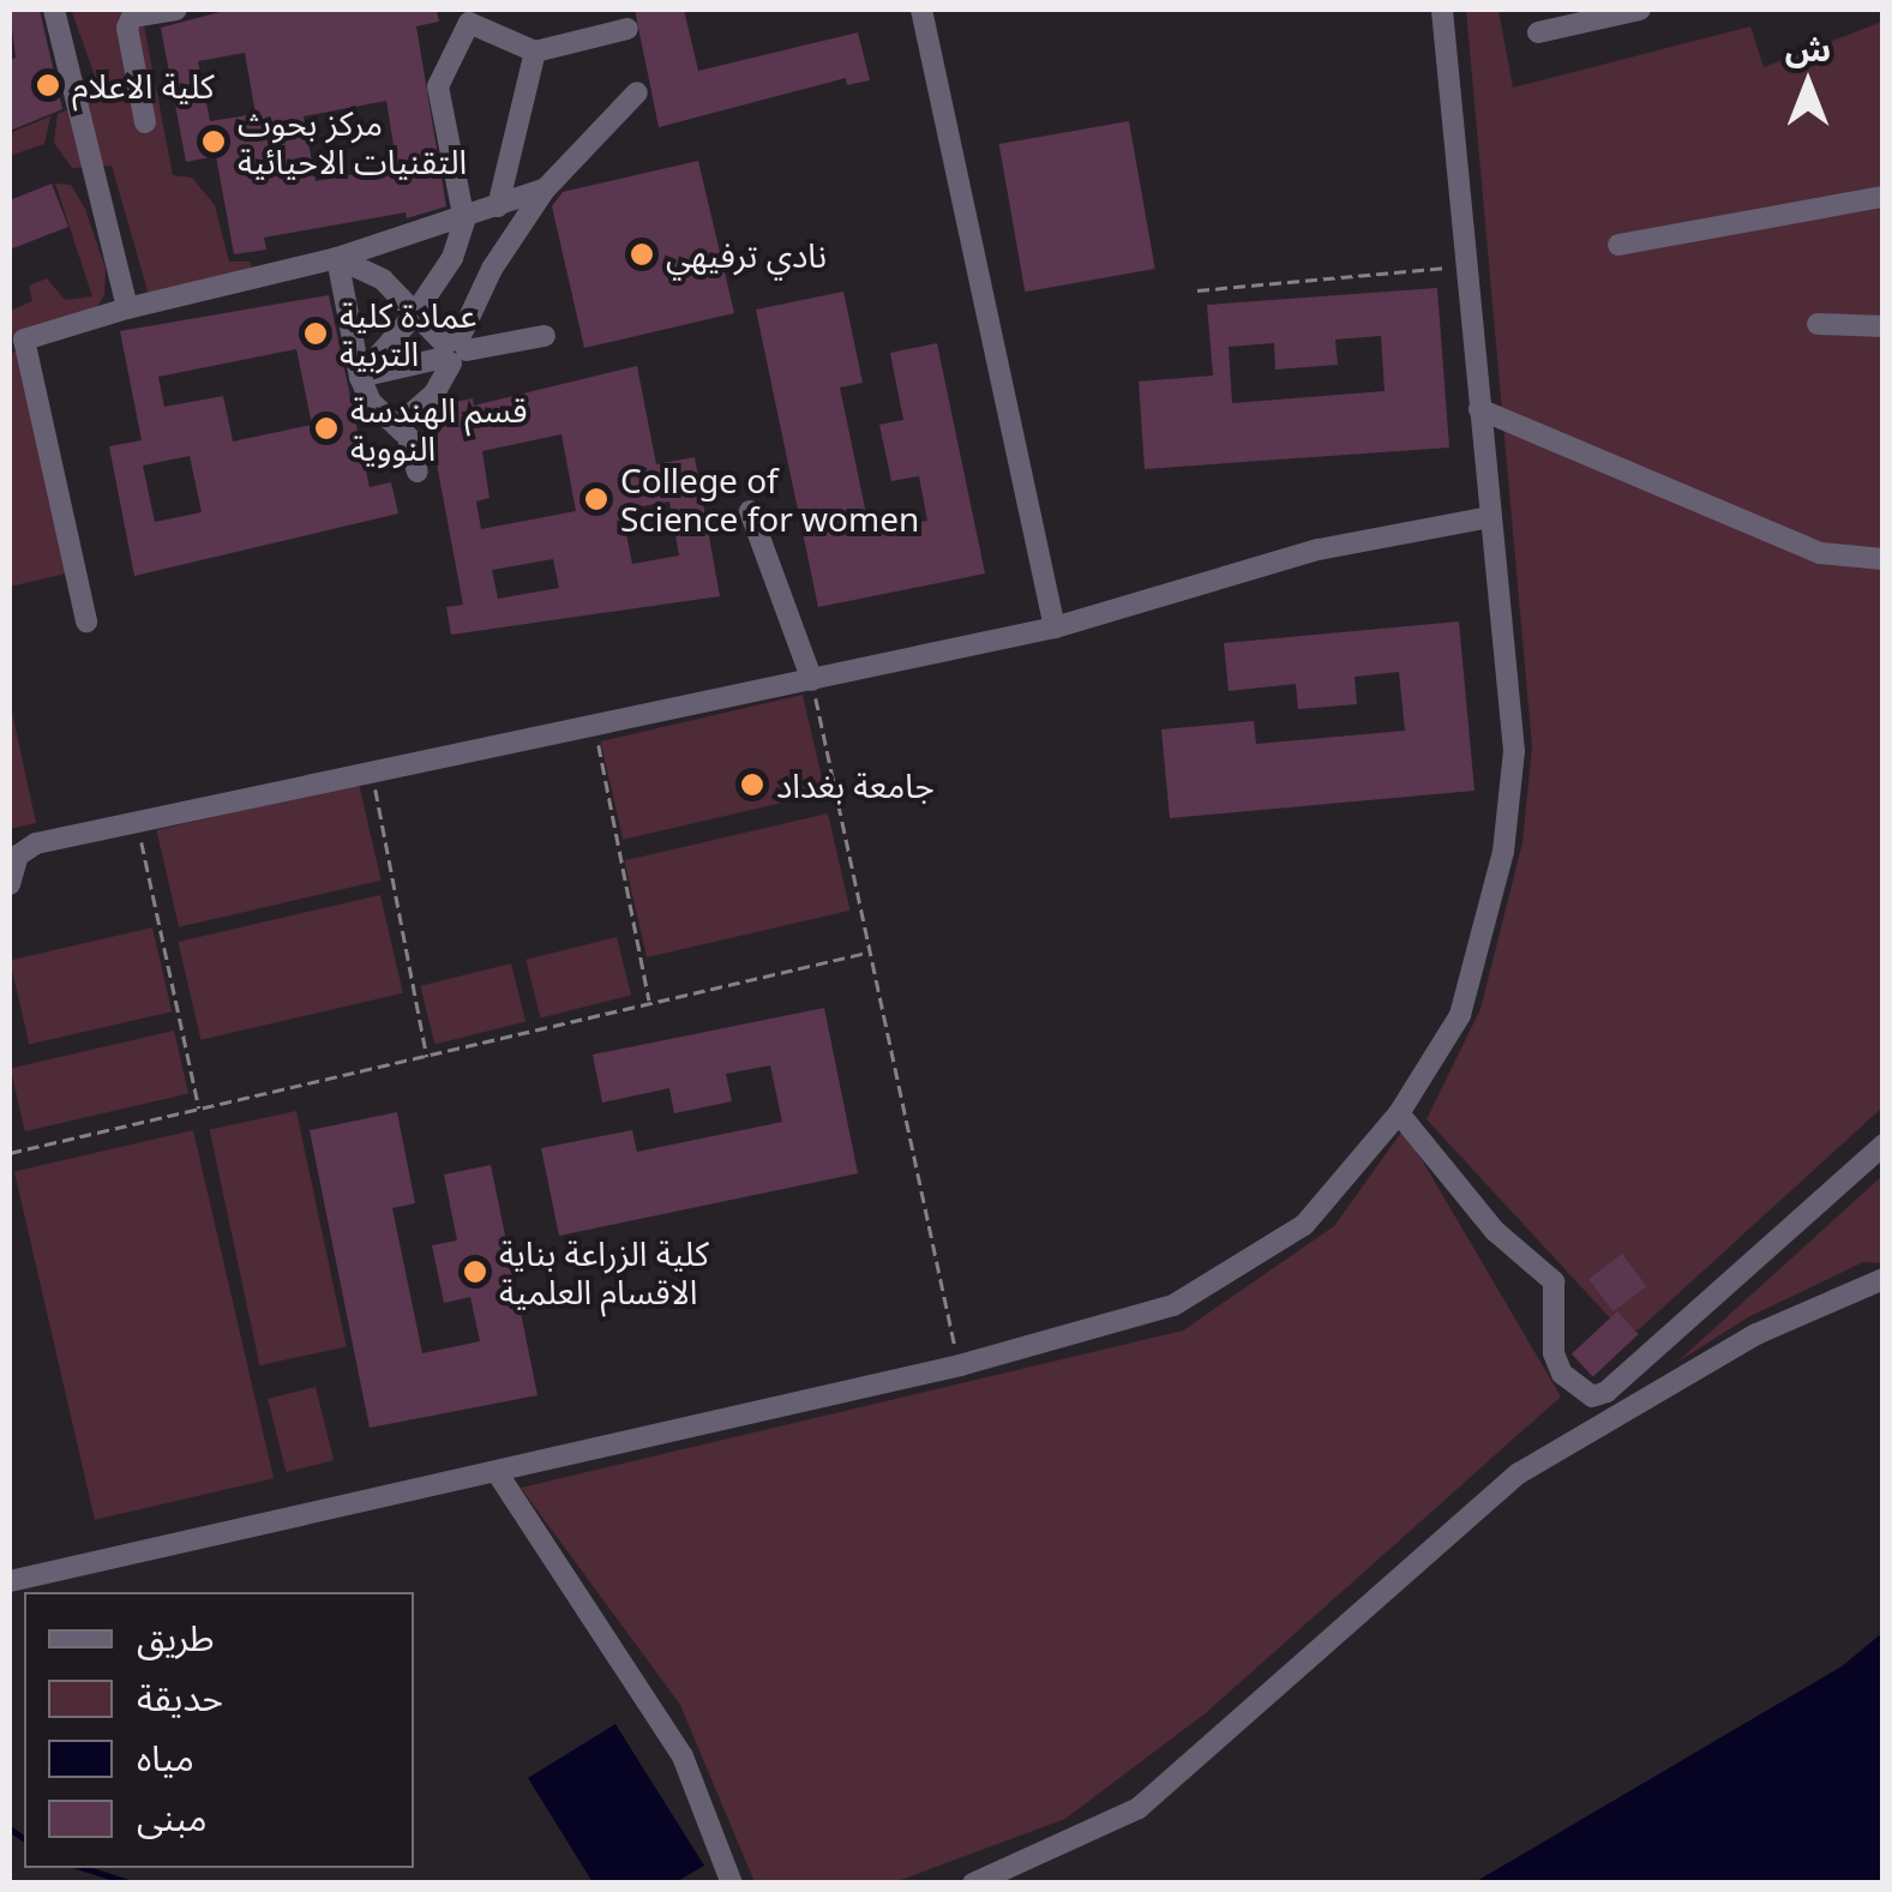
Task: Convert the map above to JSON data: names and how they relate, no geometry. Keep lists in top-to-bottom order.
{
  "places": [
    "كلية الاعلام",
    "مركز بحوث التقنيات الاحيائية",
    "نادي ترفيهي",
    "عمادة كلية التربية",
    "قسم الهندسة النووية",
    "College of Science for women",
    "جامعة بغداد",
    "كلية الزراعة بناية الاقسام العلمية"
  ],
  "legend": [
    "طريق",
    "حديقة",
    "مياه",
    "مبنى"
  ],
  "north": "top"
}
